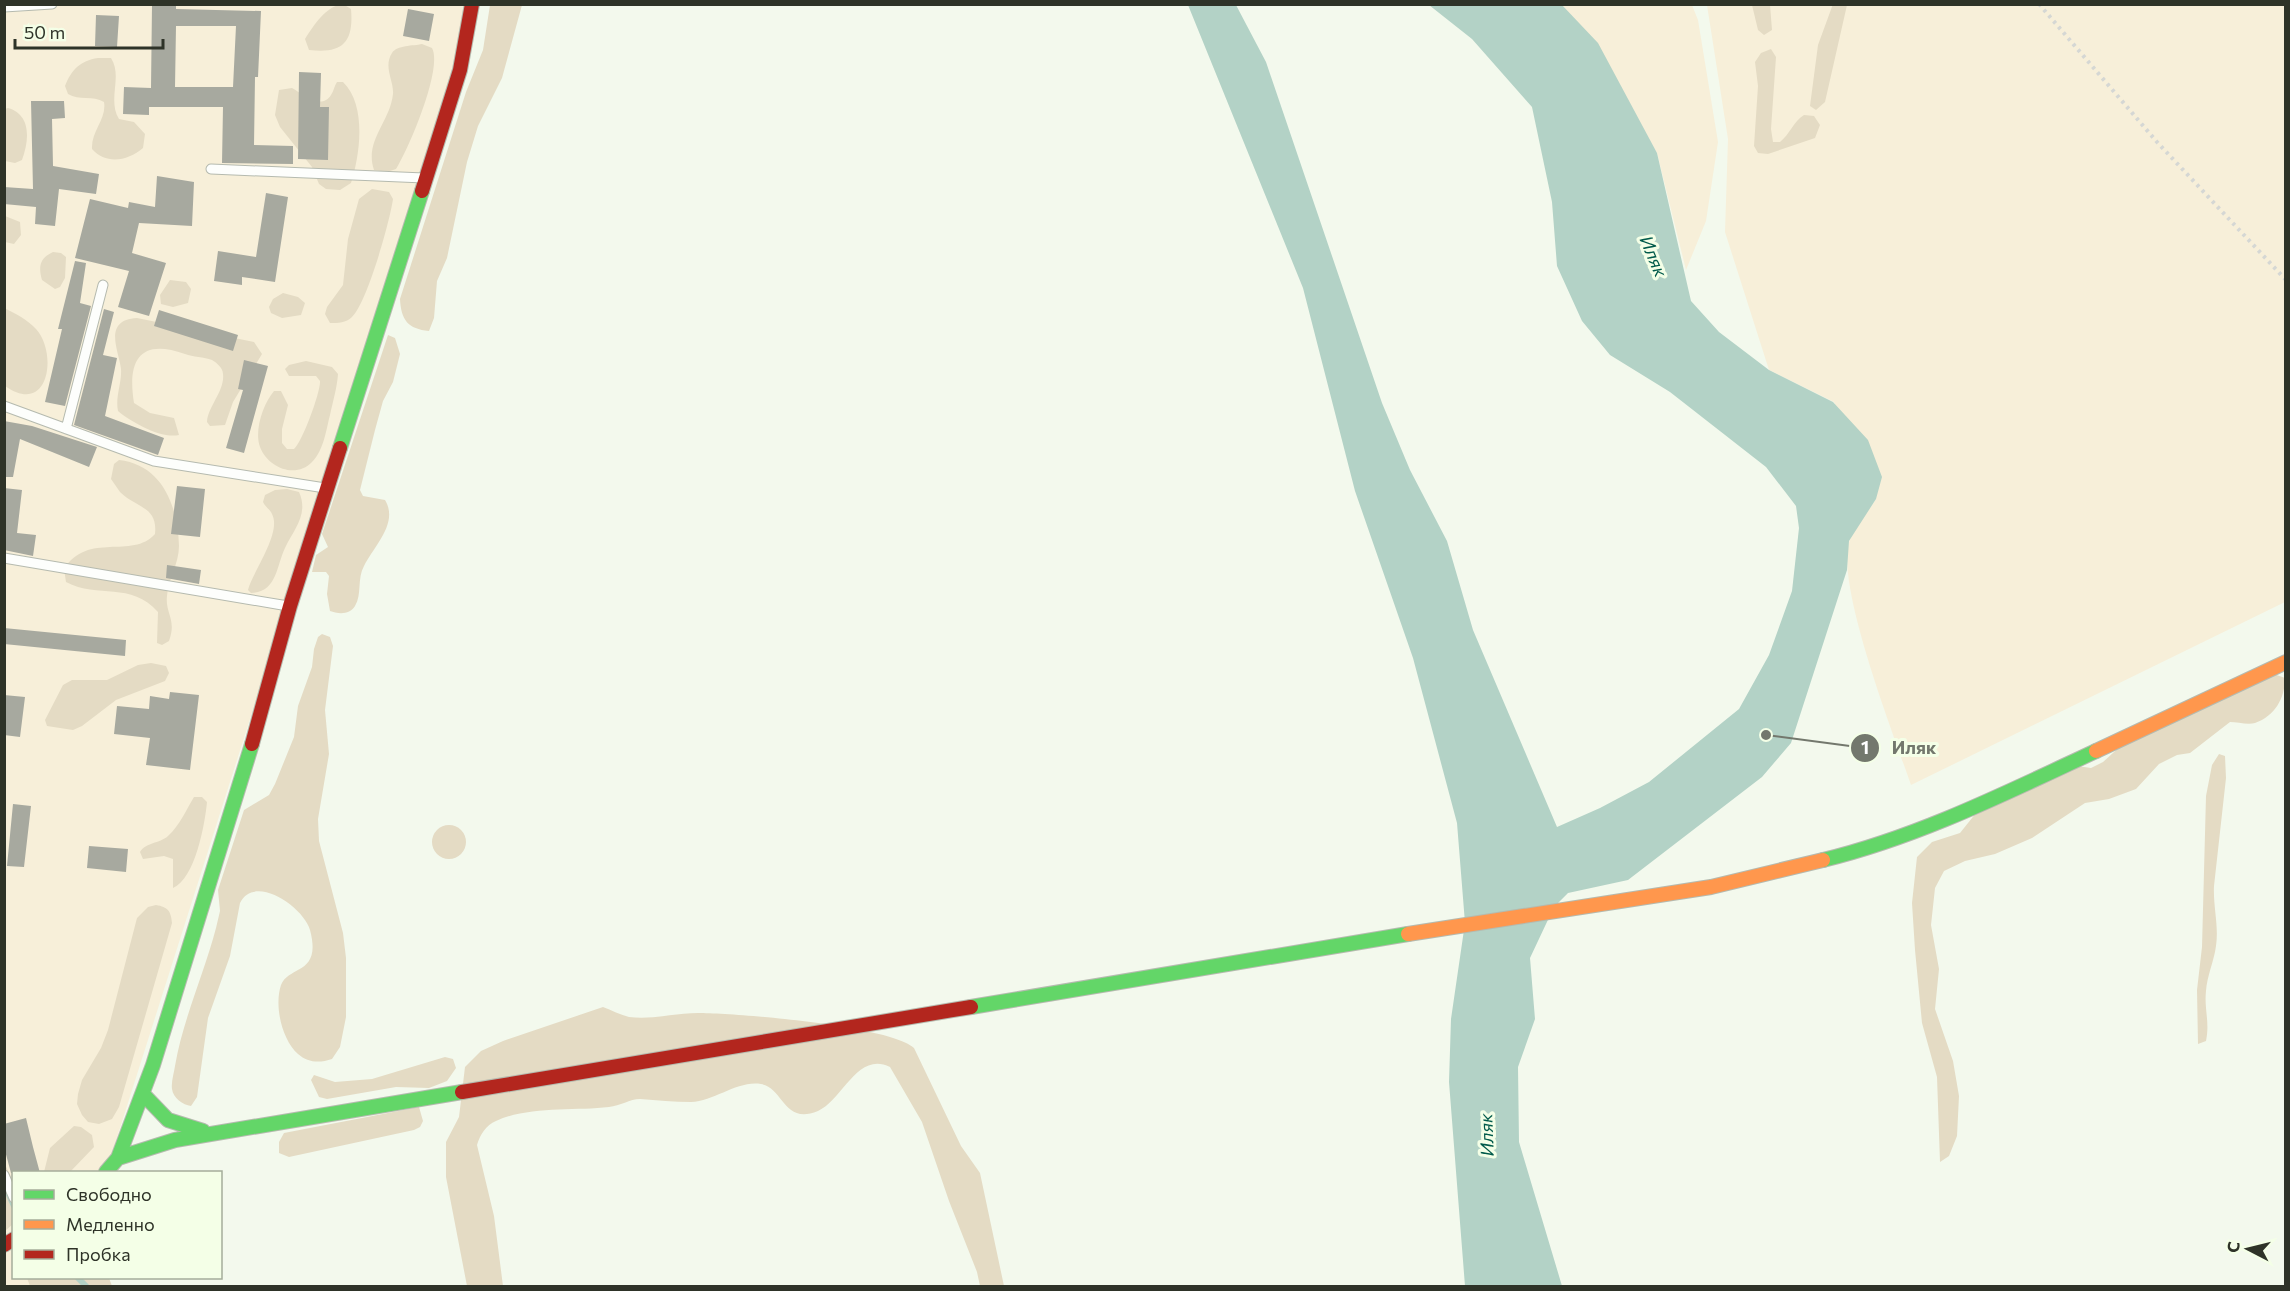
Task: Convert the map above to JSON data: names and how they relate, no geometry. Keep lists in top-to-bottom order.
{
  "water": ["Иляк"],
  "places": ["Иляк"],
  "legend": ["Свободно", "Медленно", "Пробка"],
  "scale_bar": "50 m",
  "north": "left"
}
